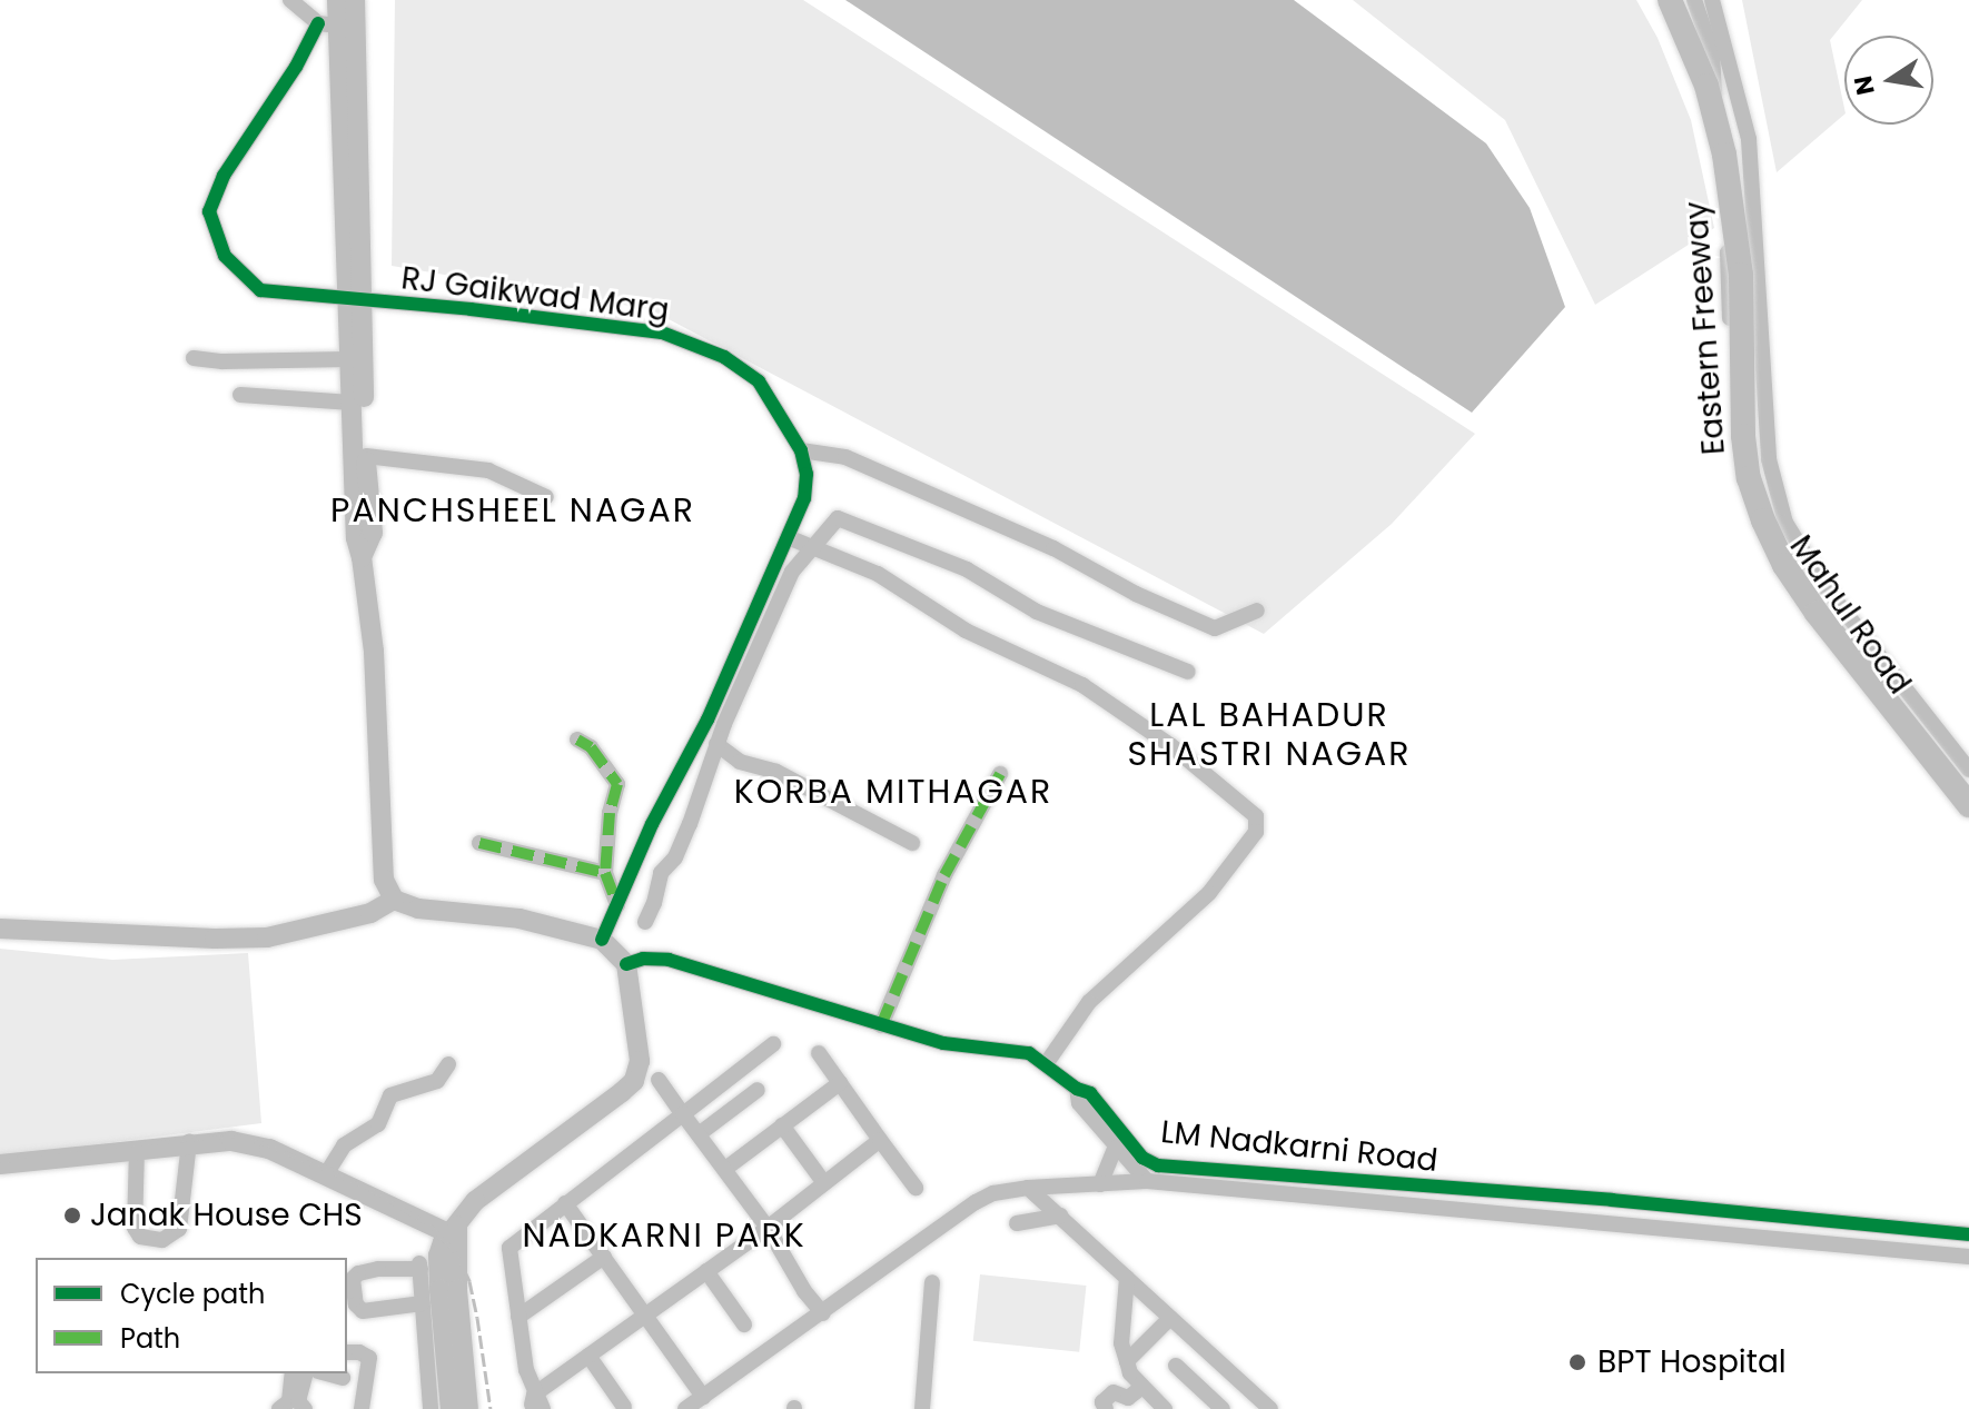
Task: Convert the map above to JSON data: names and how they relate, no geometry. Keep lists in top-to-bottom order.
{
  "streets": {
    "highway": ["Eastern Freeway"],
    "street": ["RJ Gaikwad Marg", "Mahul Road", "LM Nadkarni Road"]
  },
  "districts": [
    "PANCHSHEEL NAGAR",
    "LAL BAHADUR SHASTRI NAGAR",
    "KORBA MITHAGAR",
    "NADKARNI PARK"
  ],
  "places": ["Janak House CHS", "BPT Hospital"],
  "legend": ["Cycle path", "Path"],
  "north": "left"
}
